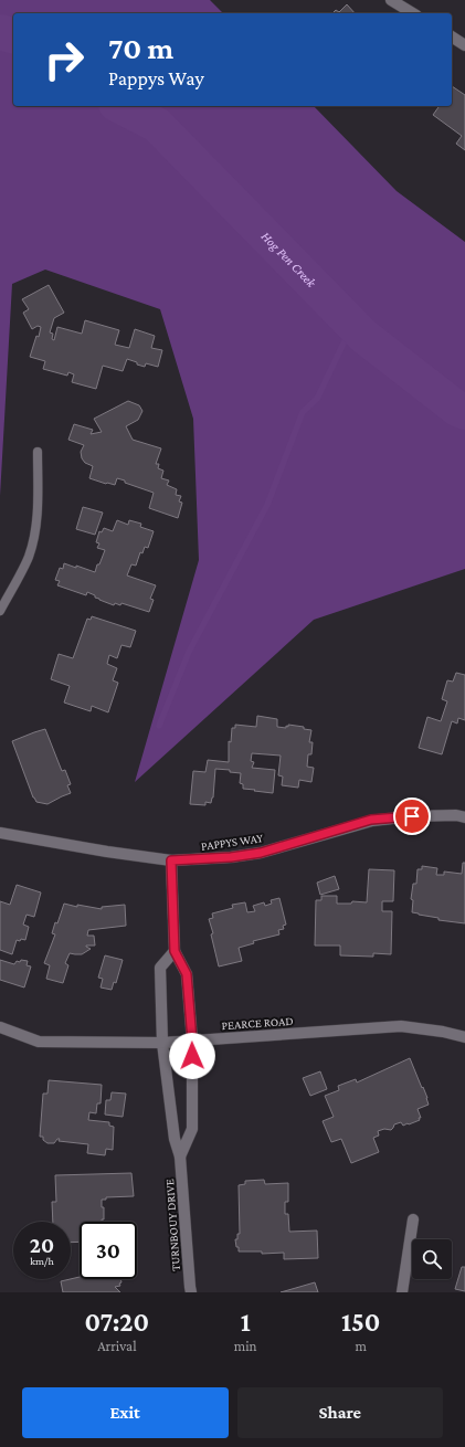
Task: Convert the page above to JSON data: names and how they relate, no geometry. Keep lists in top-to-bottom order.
{
  "streets": {
    "street": ["PAPPYS WAY", "PEARCE ROAD", "TURNBOUY DRIVE"]
  },
  "crossings": [
    ["PEARCE ROAD", "TURNBOUY DRIVE"]
  ],
  "water": ["Hog Pen Creek"],
  "page": {
    "turn": ["70 m", "Pappys Way"],
    "speed": "20 km/h",
    "limit": "30",
    "eta": [
      "07:20",
      "Arrival",
      "1",
      "min",
      "150",
      "m"
    ],
    "buttons": ["Exit", "Share"]
  }
}
